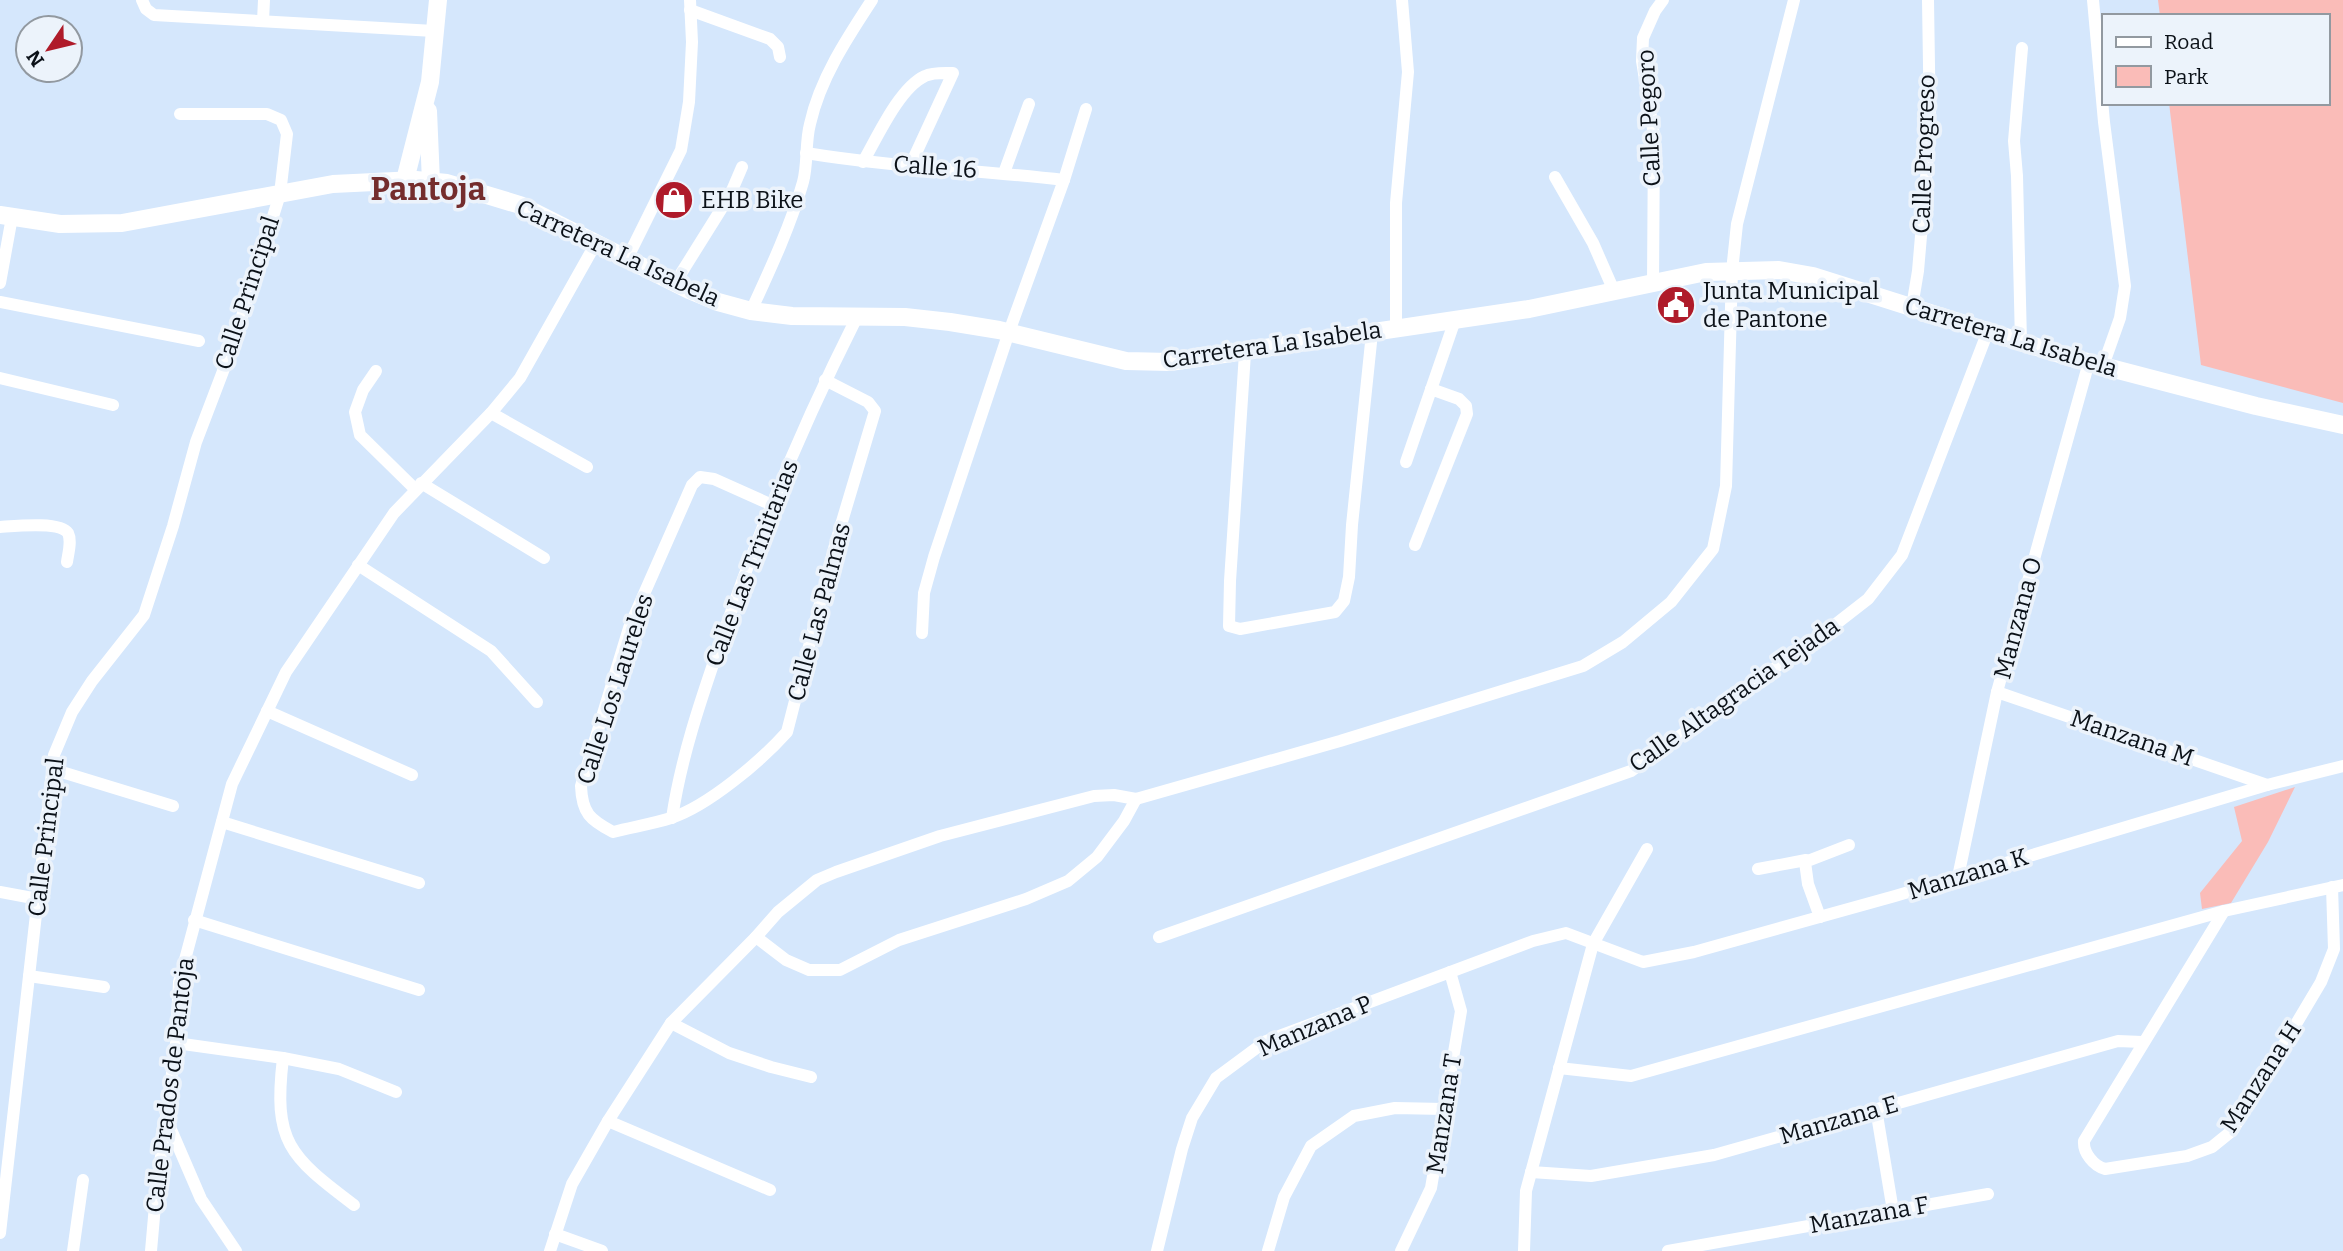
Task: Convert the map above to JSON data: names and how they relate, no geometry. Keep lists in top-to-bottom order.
{
  "streets": {
    "main road": ["Carretera La Isabela"],
    "street": [
      "Calle Pegoro",
      "Calle Progreso",
      "Calle 16",
      "Calle Principal",
      "Calle Las Trinitarias",
      "Calle Las Palmas",
      "Manzana O",
      "Calle Los Laureles",
      "Calle Altagracia Tejada",
      "Manzana M",
      "Manzana K",
      "Manzana P",
      "Manzana H",
      "Calle Prados de Pantoja",
      "Manzana T",
      "Manzana E",
      "Manzana F"
    ]
  },
  "crossings": [
    ["Calle Pegoro", "Carretera La Isabela"],
    ["Calle Progreso", "Carretera La Isabela"],
    ["Carretera La Isabela", "Calle Principal"],
    ["Carretera La Isabela", "Calle Las Trinitarias"],
    ["Carretera La Isabela", "Manzana O"],
    ["Carretera La Isabela", "Calle Altagracia Tejada"],
    ["Carretera La Isabela", "Calle Prados de Pantoja"],
    ["Calle Las Trinitarias", "Calle Las Palmas"],
    ["Calle Las Trinitarias", "Calle Los Laureles"],
    ["Calle Las Palmas", "Calle Los Laureles"],
    ["Manzana O", "Manzana M"],
    ["Manzana O", "Manzana K"],
    ["Manzana M", "Manzana K"],
    ["Manzana K", "Manzana P"],
    ["Manzana P", "Manzana T"],
    ["Manzana H", "Manzana E"]
  ],
  "districts": ["Pantoja"],
  "places": {
    "shop": ["EHB Bike"],
    "public building": ["Junta Municipal de Pantone"]
  },
  "legend": ["Road", "Park"],
  "north": "bottom left"
}
